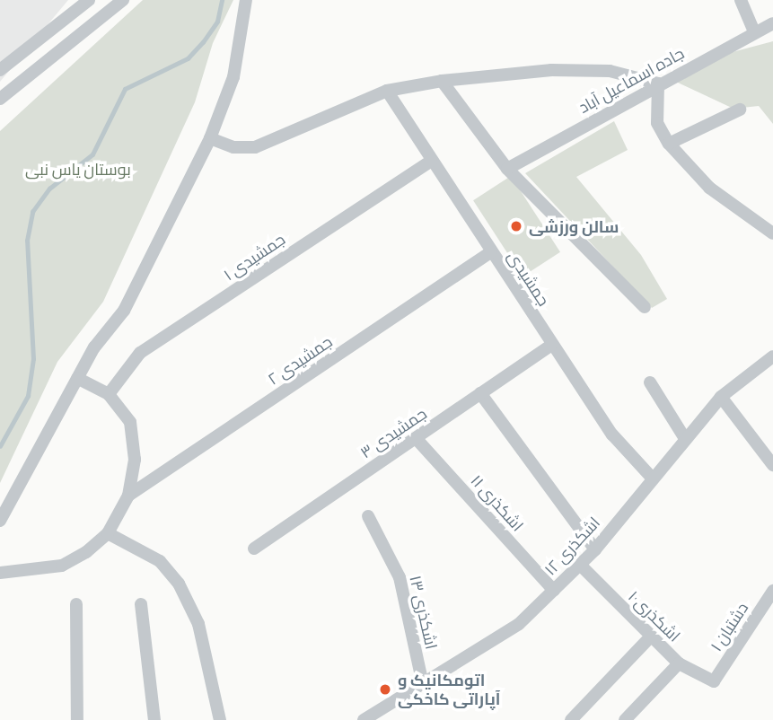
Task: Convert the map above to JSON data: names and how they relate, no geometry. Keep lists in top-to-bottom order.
{
  "streets": {
    "street": [
      "جاده اسماعیل آباد",
      "جمشیدی ۱",
      "جمشیدی",
      "جمشیدی ۲",
      "جمشیدی ۳",
      "اشکذری ۱۱",
      "اشکذری ۱۲",
      "اشکذری ۱۳",
      "اشکذری۱۰",
      "دشتبان ۱"
    ]
  },
  "crossings": [
    ["جمشیدی ۱", "جمشیدی"],
    ["جمشیدی", "جمشیدی ۲"],
    ["جمشیدی", "جمشیدی ۳"],
    ["جمشیدی", "اشکذری ۱۲"],
    ["جمشیدی ۳", "اشکذری ۱۱"],
    ["اشکذری ۱۱", "اشکذری ۱۲"],
    ["اشکذری ۱۲", "اشکذری ۱۳"],
    ["اشکذری ۱۲", "اشکذری۱۰"],
    ["اشکذری۱۰", "دشتبان ۱"]
  ],
  "parks": ["بوستان یاس نبی"],
  "places": ["سالن ورزشی", "اتومکانیک و آپاراتی کاخکی"]
}
